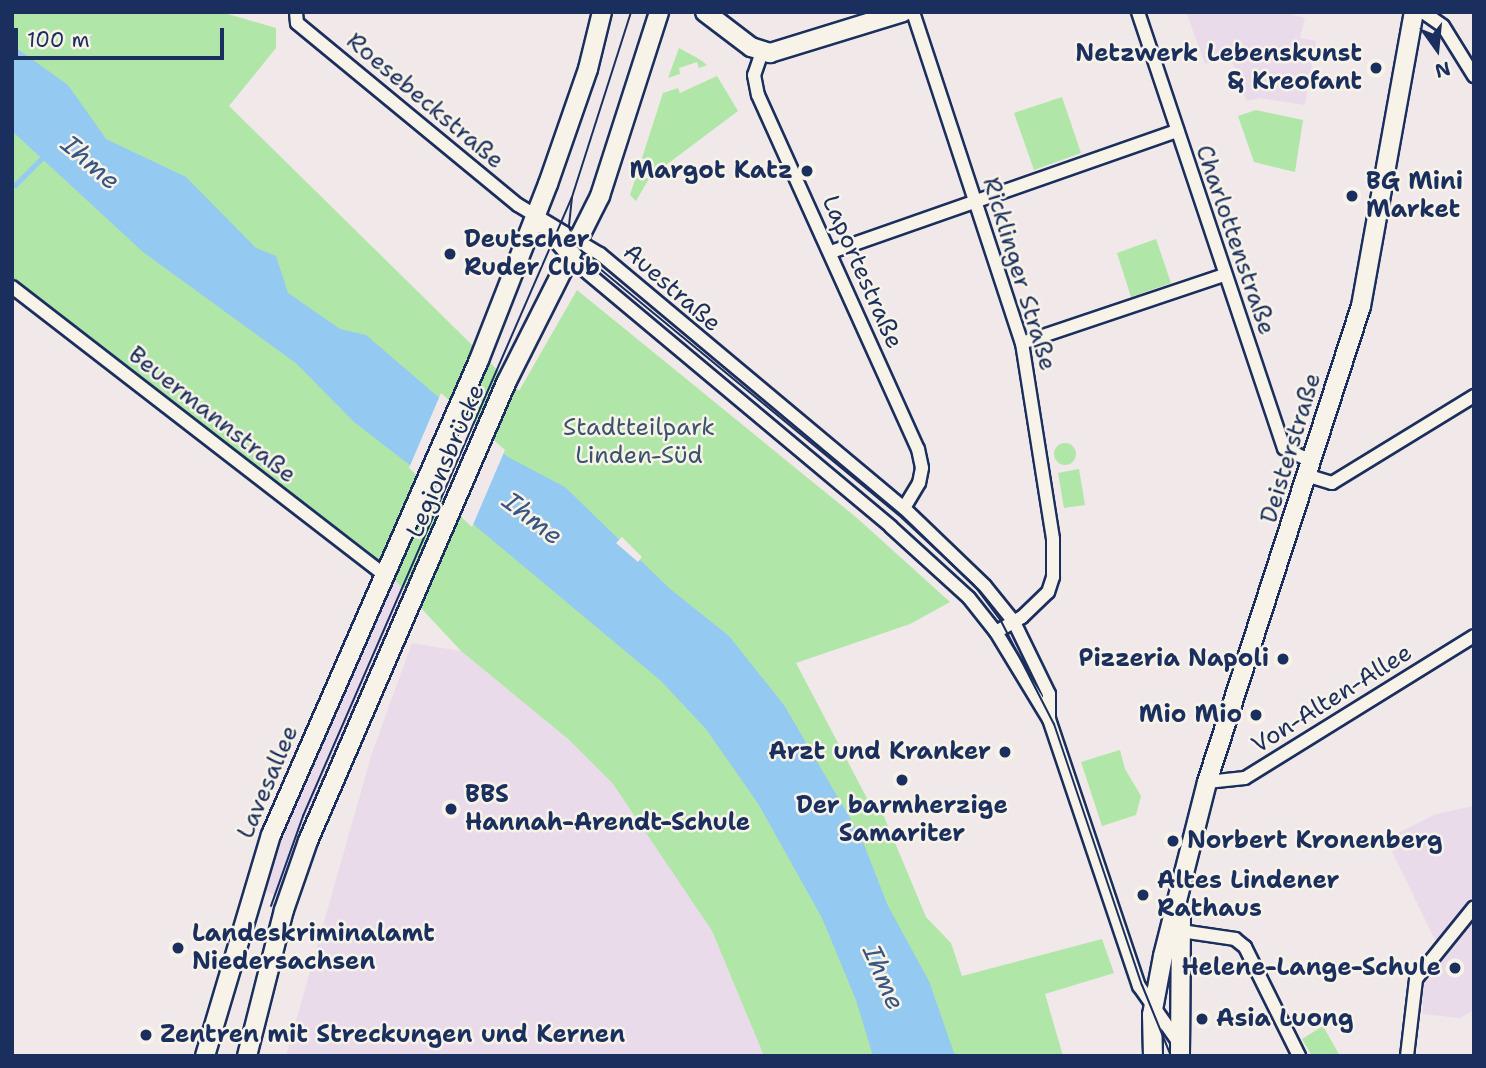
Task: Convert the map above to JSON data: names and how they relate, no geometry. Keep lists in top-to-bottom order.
{
  "streets": {
    "main road": ["Deisterstraße", "Legionsbrücke", "Lavesallee"],
    "street": [
      "Roesebeckstraße",
      "Charlottenstraße",
      "Laportestraße",
      "Ricklinger Straße",
      "Auestraße",
      "Beuermannstraße",
      "Von-Alten-Allee"
    ]
  },
  "crossings": [
    ["Roesebeckstraße", "Auestraße"],
    ["Roesebeckstraße", "Legionsbrücke"],
    ["Charlottenstraße", "Deisterstraße"],
    ["Laportestraße", "Auestraße"],
    ["Ricklinger Straße", "Auestraße"],
    ["Auestraße", "Legionsbrücke"],
    ["Beuermannstraße", "Lavesallee"],
    ["Deisterstraße", "Von-Alten-Allee"],
    ["Legionsbrücke", "Lavesallee"]
  ],
  "water": ["Ihme"],
  "parks": ["Stadtteilpark Linden-Süd"],
  "places": [
    "Netzwerk Lebenskunst & Kreofant",
    "Margot Katz",
    "BG Mini Market",
    "Deutscher Ruder Club",
    "Pizzeria Napoli",
    "Mio Mio",
    "Arzt und Kranker",
    "Der barmherzige Samariter",
    "BBS Hannah-Arendt-Schule",
    "Norbert Kronenberg",
    "Altes Lindener Rathaus",
    "Landeskriminalamt Niedersachsen",
    "Helene-Lange-Schule",
    "Asia Luong",
    "Zentren mit Streckungen und Kernen"
  ],
  "scale_bar": "100 m",
  "north": "bottom"
}
